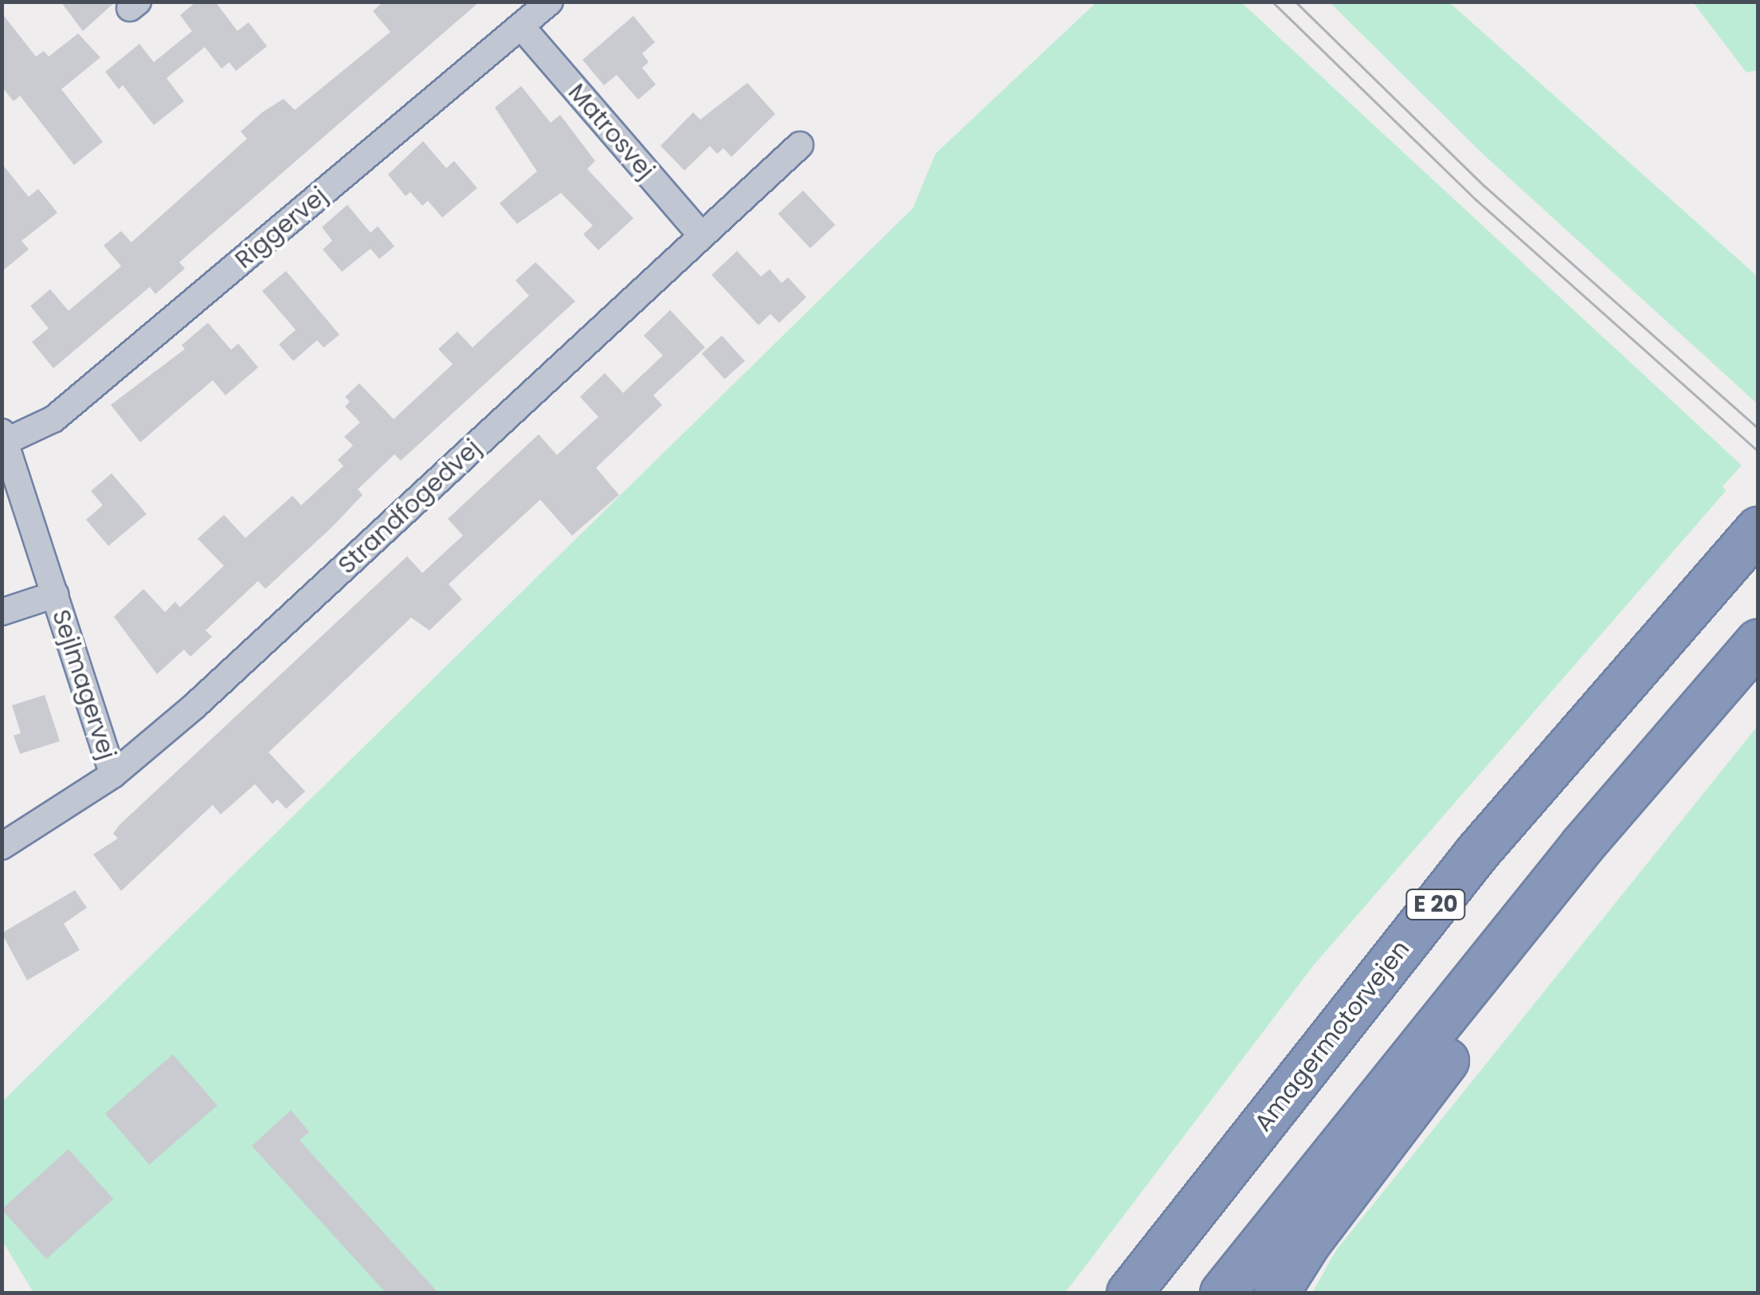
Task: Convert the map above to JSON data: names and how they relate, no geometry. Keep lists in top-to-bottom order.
{
  "streets": {
    "highway": ["E 20", "Amagermotorvejen"],
    "street": [
      "Matrosvej",
      "Riggervej",
      "Strandfogedvej",
      "Sejlmagervej"
    ]
  },
  "crossings": [
    ["Matrosvej", "Riggervej"],
    ["Matrosvej", "Strandfogedvej"],
    ["Riggervej", "Sejlmagervej"],
    ["Strandfogedvej", "Sejlmagervej"]
  ]
}
